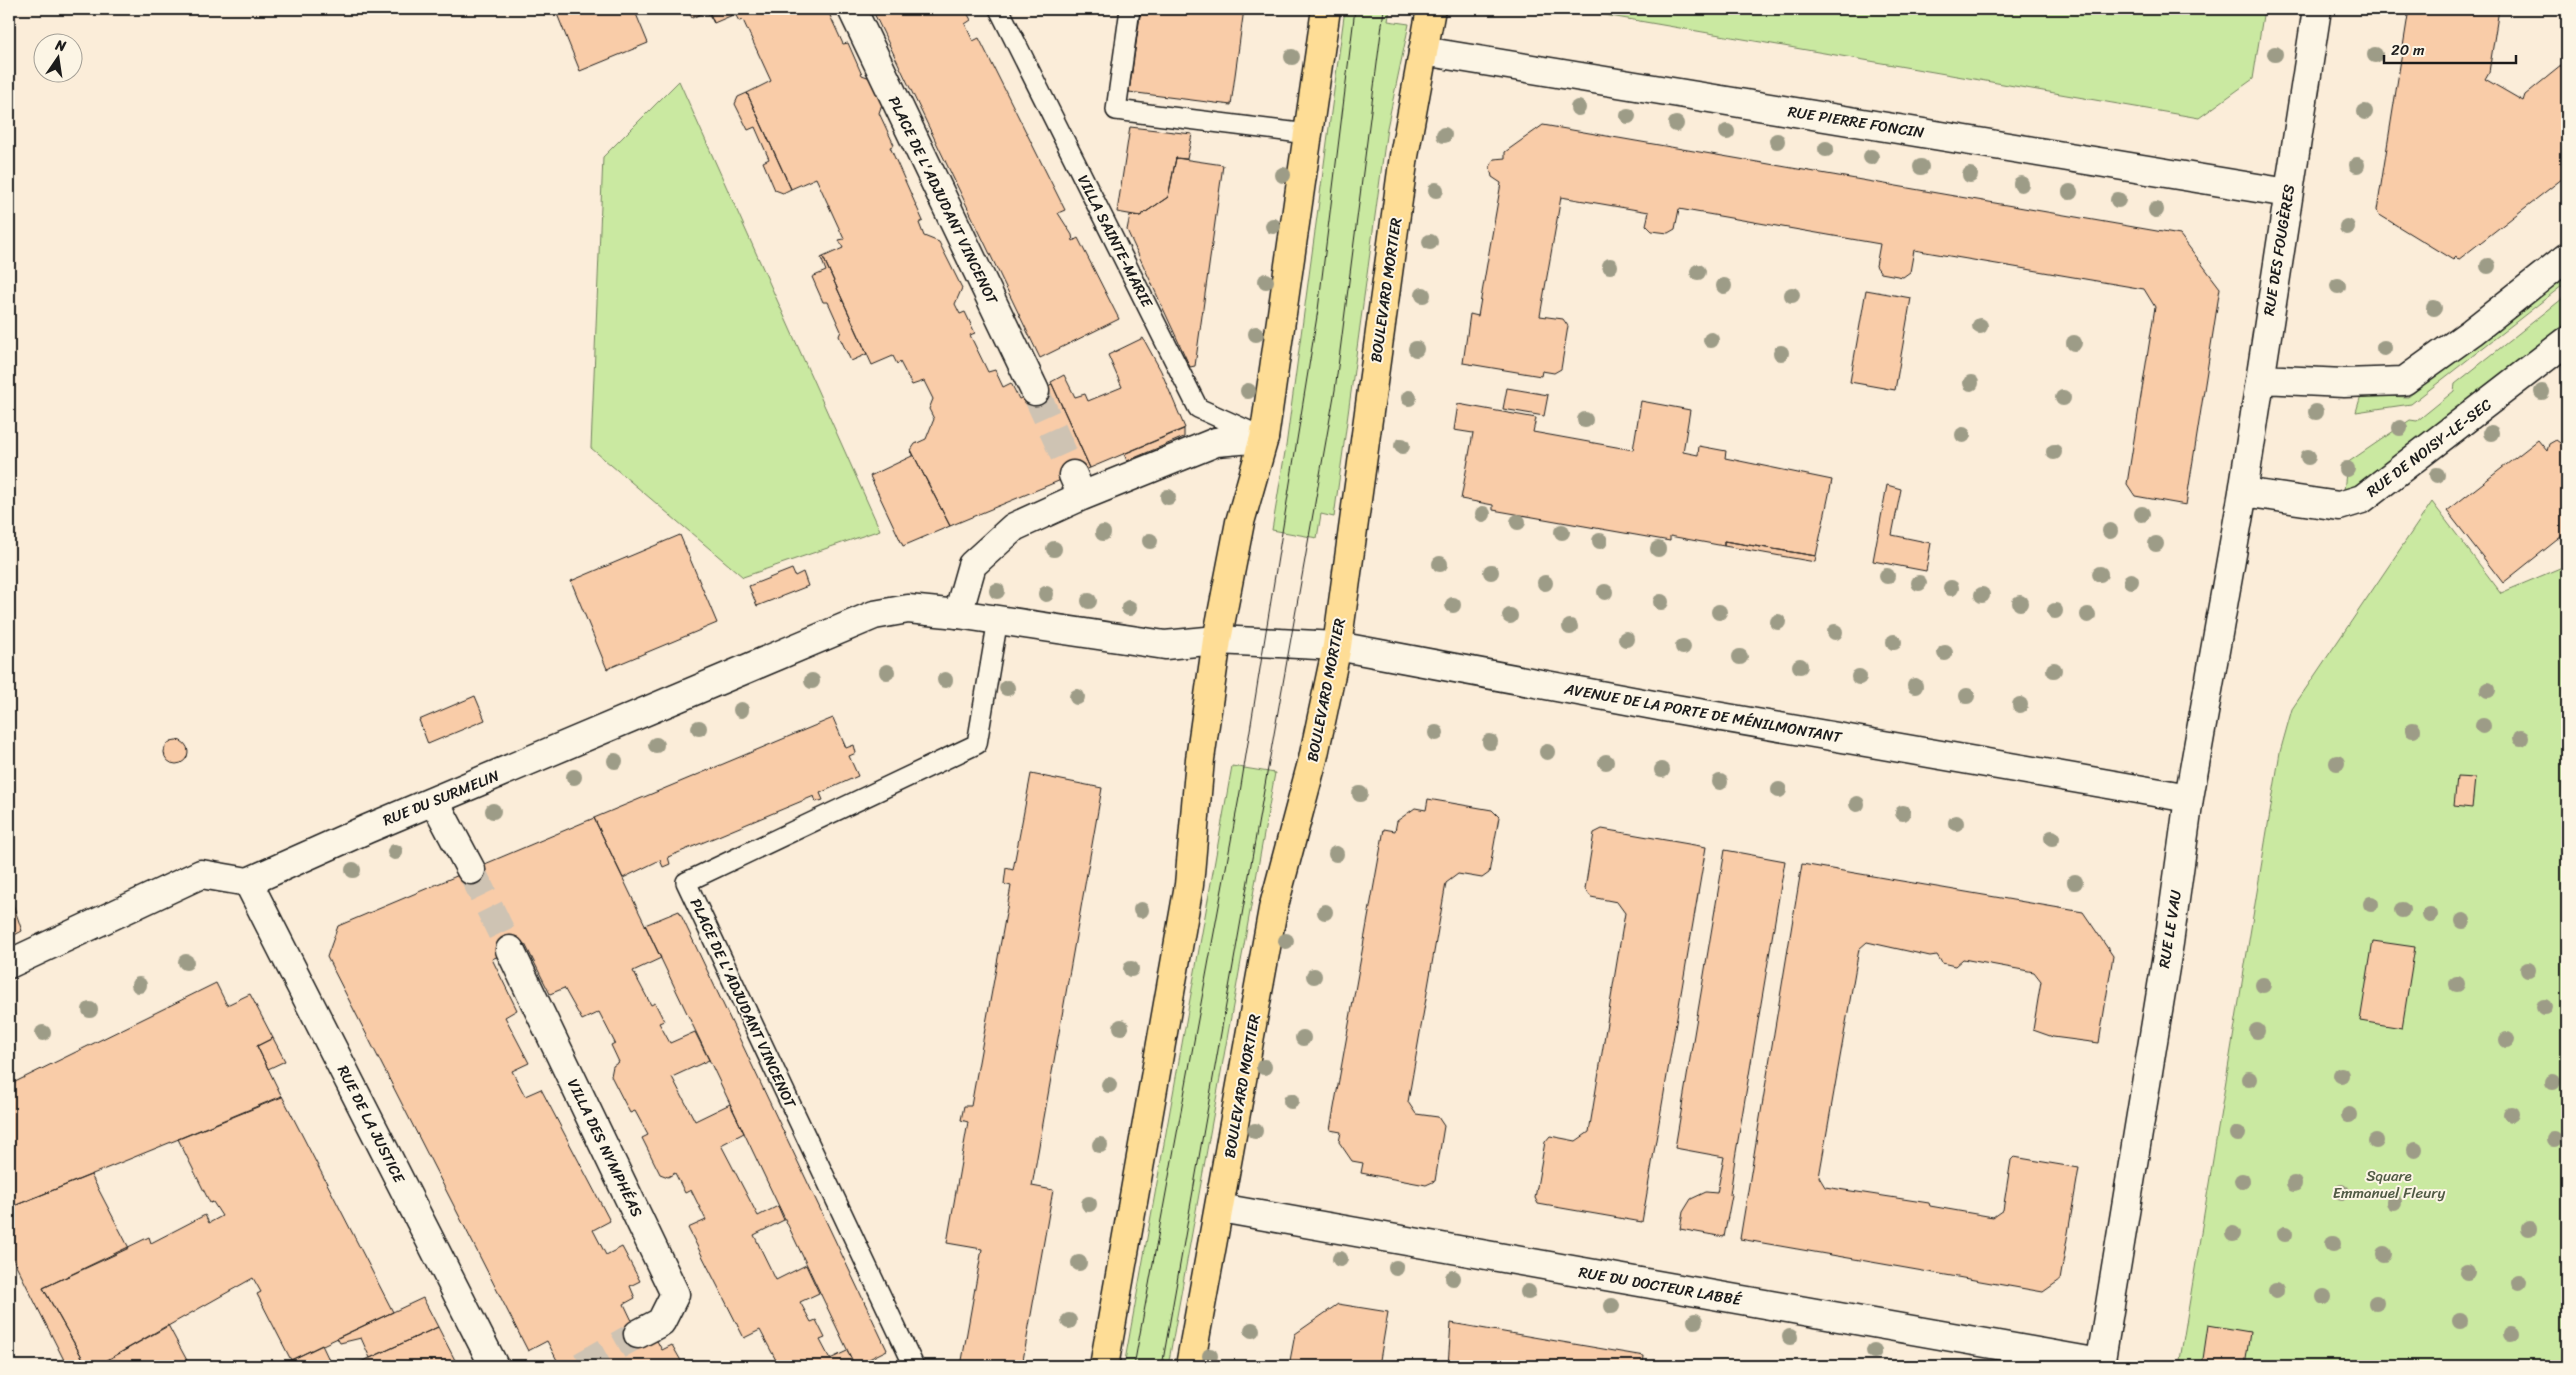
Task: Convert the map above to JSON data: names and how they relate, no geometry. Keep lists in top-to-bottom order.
{
  "streets": {
    "main road": ["BOULEVARD MORTIER"],
    "street": [
      "RUE PIERRE FONCIN",
      "PLACE DE L'ADJUDANT VINCENOT",
      "RUE DES FOUGÈRES",
      "RUE DE NOISY-LE-SEC",
      "AVENUE DE LA PORTE DE MÉNILMONTANT",
      "RUE DU SURMELIN",
      "RUE LE VAU",
      "RUE DE LA JUSTICE",
      "VILLA DES NYMPHÉAS",
      "RUE DU DOCTEUR LABBÉ"
    ],
    "lane": ["VILLA SAINTE-MARIE"]
  },
  "crossings": [
    ["RUE PIERRE FONCIN", "RUE DES FOUGÈRES"],
    ["RUE PIERRE FONCIN", "BOULEVARD MORTIER"],
    ["RUE DES FOUGÈRES", "RUE DE NOISY-LE-SEC"],
    ["RUE DES FOUGÈRES", "RUE LE VAU"],
    ["BOULEVARD MORTIER", "AVENUE DE LA PORTE DE MÉNILMONTANT"],
    ["BOULEVARD MORTIER", "RUE DU DOCTEUR LABBÉ"],
    ["RUE DE NOISY-LE-SEC", "RUE LE VAU"],
    ["AVENUE DE LA PORTE DE MÉNILMONTANT", "RUE LE VAU"],
    ["RUE DU SURMELIN", "RUE DE LA JUSTICE"],
    ["RUE LE VAU", "RUE DU DOCTEUR LABBÉ"]
  ],
  "parks": ["Square Emmanuel Fleury"],
  "scale_bar": "20 m",
  "north": "top"
}
